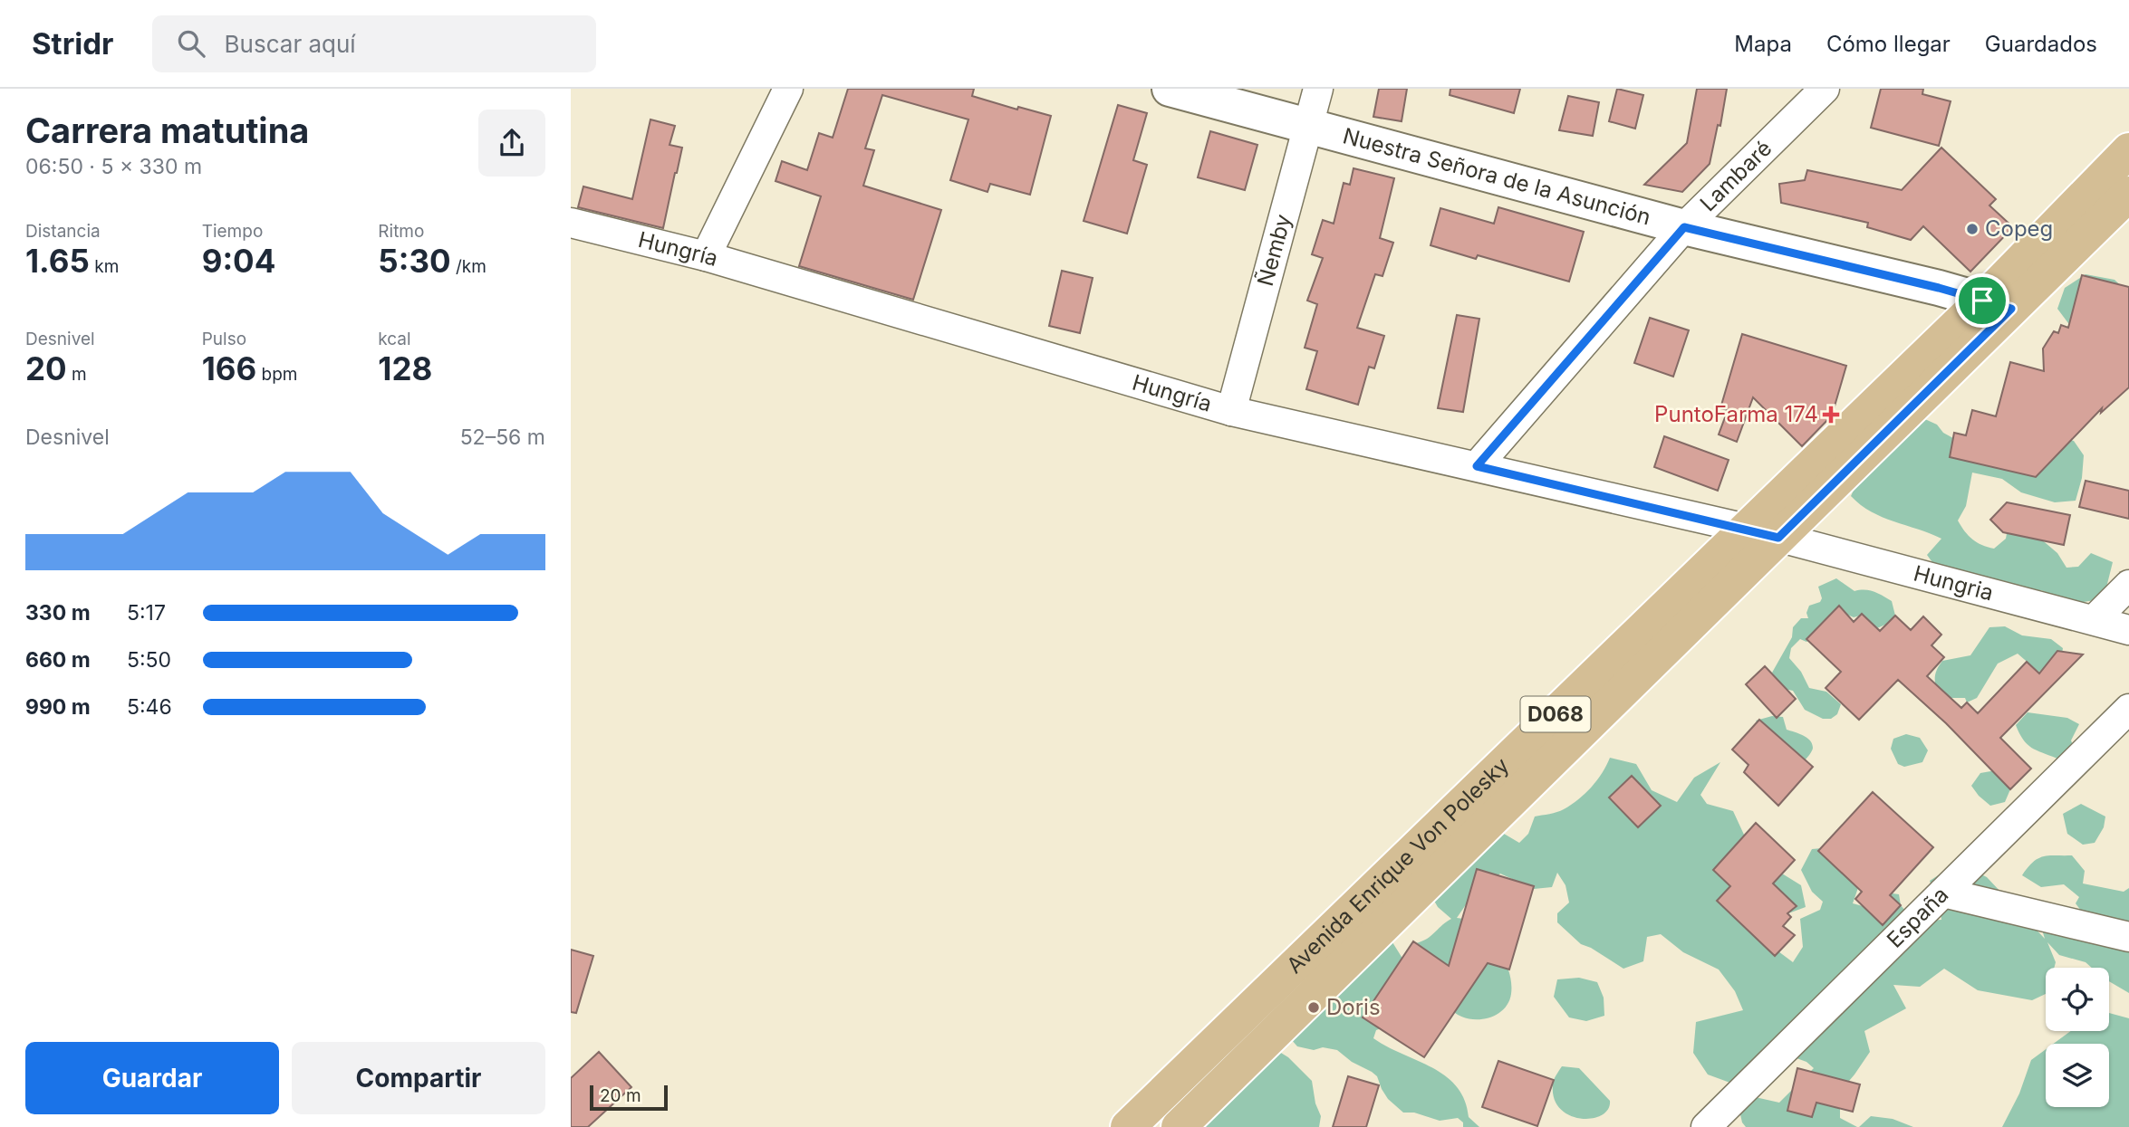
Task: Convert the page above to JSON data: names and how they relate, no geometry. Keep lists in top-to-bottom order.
{
  "streets": {
    "main road": ["D068", "Avenida Enrique Von Polesky"],
    "street": [
      "Lambaré",
      "Nuestra Señora de la Asunción",
      "Hungría",
      "Ñemby",
      "Hungria",
      "España"
    ]
  },
  "crossings": [
    ["Lambaré", "Nuestra Señora de la Asunción"],
    ["Lambaré", "Hungría"],
    ["Nuestra Señora de la Asunción", "Ñemby"],
    ["Nuestra Señora de la Asunción", "Avenida Enrique Von Polesky"],
    ["Hungría", "Ñemby"],
    ["Hungría", "Hungria"],
    ["Hungría", "Avenida Enrique Von Polesky"],
    ["Hungria", "Avenida Enrique Von Polesky"]
  ],
  "places": {
    "other": ["Copeg", "Doris"],
    "health": ["PuntoFarma 174"]
  },
  "scale_bar": "20 m",
  "page": {
    "header": "Stridr",
    "search": "Buscar aquí",
    "nav": ["Mapa", "Cómo llegar", "Guardados"],
    "heading": ["Carrera matutina", "06:50 · 5 × 330 m"],
    "stats": [
      ["Distancia", "1.65 km"],
      ["Tiempo", "9:04"],
      ["Ritmo", "5:30 /km"],
      ["Desnivel", "20 m"],
      ["Pulso", "166 bpm"],
      ["kcal", "128"]
    ],
    "chart": ["Desnivel", "52–56 m"],
    "list": [
      {
        "name": "330 m",
        "note": "5:17"
      },
      {
        "name": "660 m",
        "note": "5:50"
      },
      {
        "name": "990 m",
        "note": "5:46"
      }
    ],
    "buttons": ["Guardar", "Compartir"],
    "scale": "20 m"
  }
}
